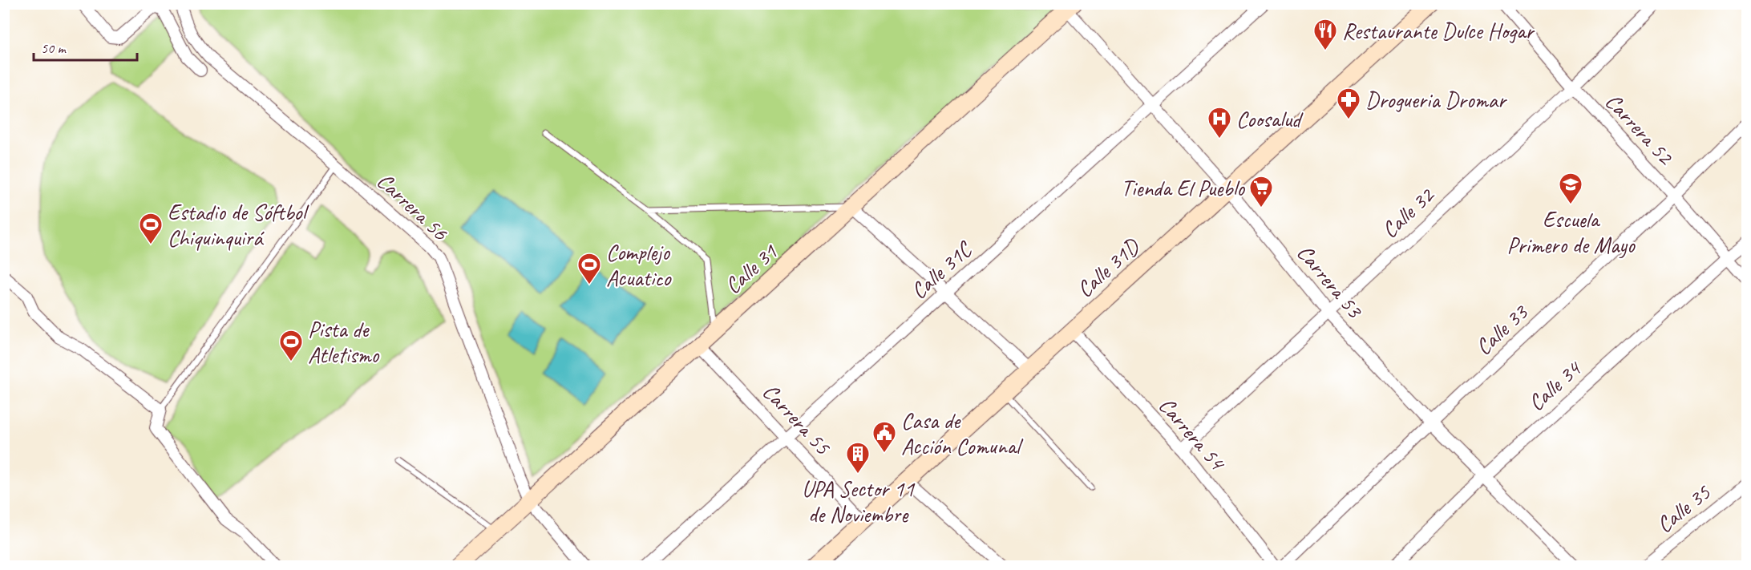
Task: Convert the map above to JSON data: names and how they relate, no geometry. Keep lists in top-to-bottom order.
{
  "streets": {
    "street": [
      "Carrera 52",
      "Carrera 56",
      "Calle 32",
      "Calle 31D",
      "Calle 31",
      "Calle 31C",
      "Carrera 53",
      "Calle 33",
      "Calle 34",
      "Carrera 55",
      "Carrera 54",
      "Calle 35"
    ]
  },
  "crossings": [
    ["Carrera 52", "Calle 32"],
    ["Carrera 52", "Calle 33"],
    ["Carrera 52", "Calle 34"],
    ["Carrera 56", "Calle 31"],
    ["Calle 32", "Carrera 53"],
    ["Calle 32", "Carrera 54"],
    ["Calle 31D", "Carrera 53"],
    ["Calle 31D", "Carrera 55"],
    ["Calle 31D", "Carrera 54"],
    ["Calle 31", "Carrera 53"],
    ["Calle 31", "Carrera 55"],
    ["Calle 31C", "Carrera 53"],
    ["Calle 31C", "Carrera 55"],
    ["Carrera 53", "Calle 33"],
    ["Carrera 53", "Calle 34"]
  ],
  "places": {
    "restaurant": ["Restaurante Dulce Hogar"],
    "pharmacy": ["Drogueria Dromar"],
    "hospital": ["Coosalud"],
    "school or university": ["Escuela Primero de Mayo"],
    "supermarket": ["Tienda El Pueblo"],
    "sports": ["Estadio de Sóftbol Chiquinquirá", "Complejo Acuatico", "Pista de Atletismo"],
    "public building": ["Casa de Acción Comunal"],
    "building": ["UPA Sector 11 de Noviembre"]
  },
  "scale_bar": "50 m"
}
